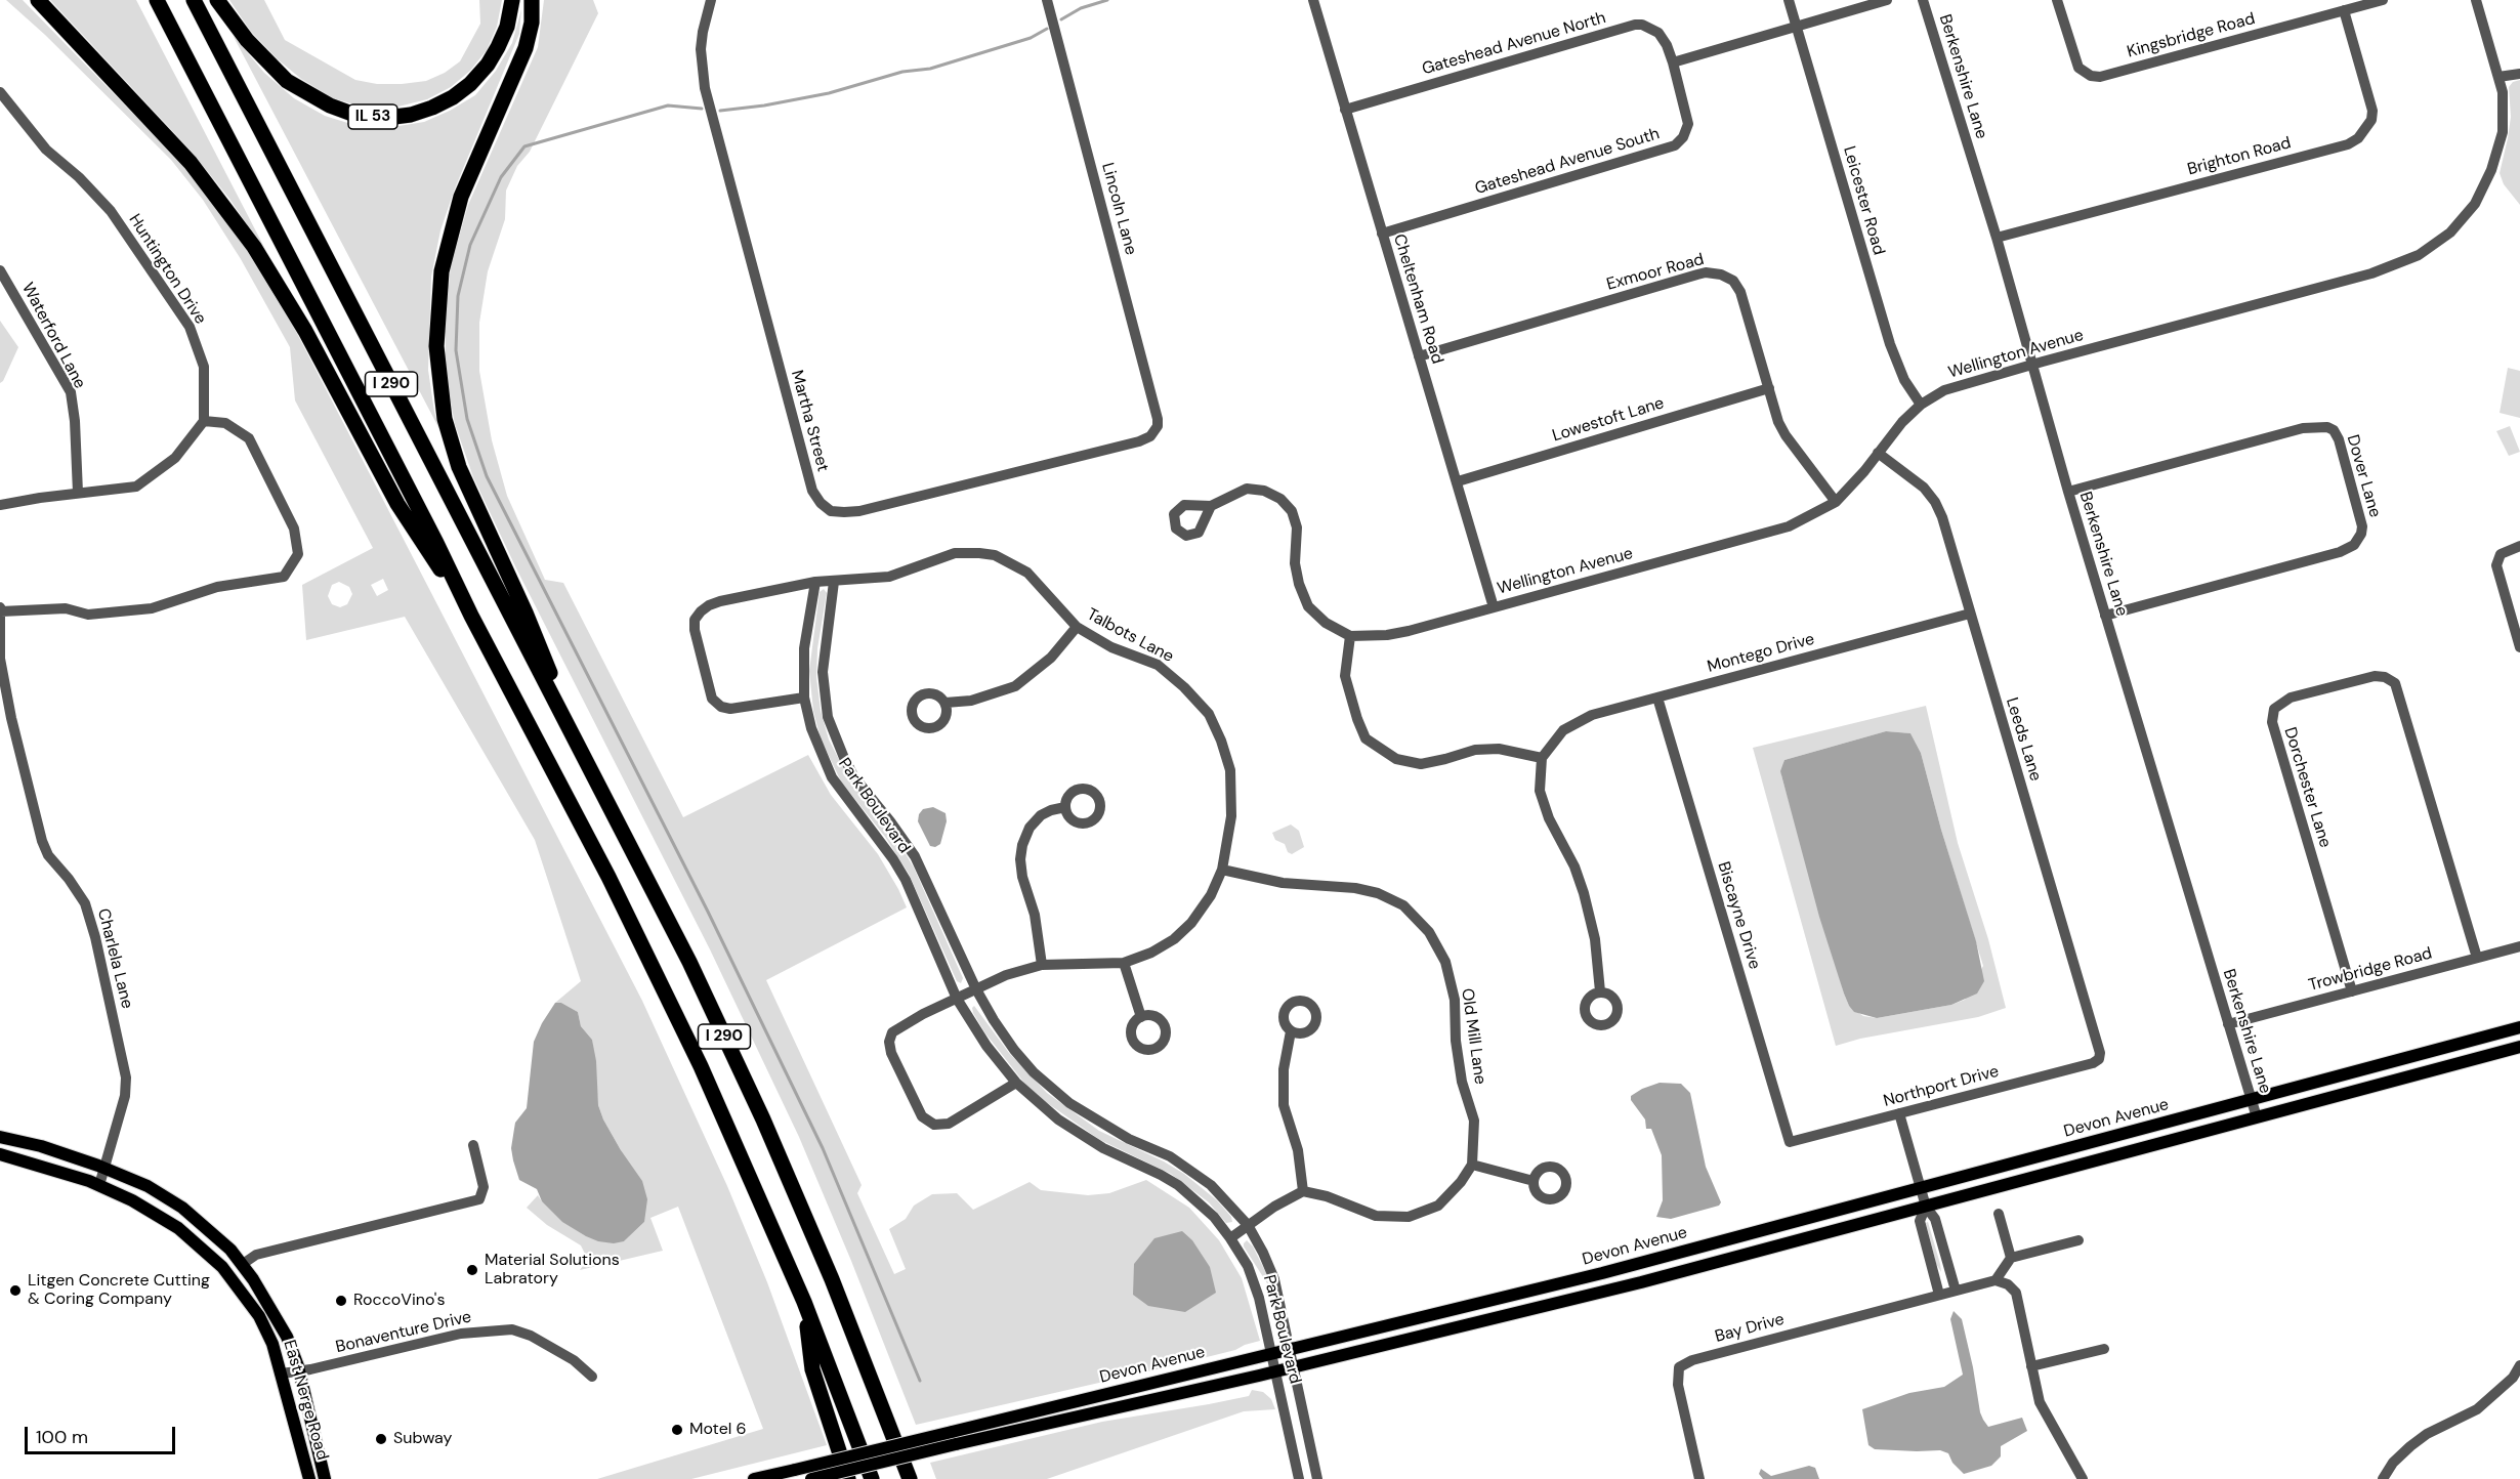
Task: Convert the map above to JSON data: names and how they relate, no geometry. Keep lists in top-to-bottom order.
{
  "streets": {
    "highway": ["IL 53", "I 290"],
    "main road": ["Devon Avenue", "East Nerge Road"],
    "street": [
      "Kingsbridge Road",
      "Gateshead Avenue North",
      "Berkenshire Lane",
      "Brighton Road",
      "Gateshead Avenue South",
      "Leicester Road",
      "Lincoln Lane",
      "Huntington Drive",
      "Exmoor Road",
      "Cheltenham Road",
      "Waterford Lane",
      "Wellington Avenue",
      "Lowestoft Lane",
      "Martha Street",
      "Dover Lane",
      "Talbots Lane",
      "Montego Drive",
      "Leeds Lane",
      "Dorchester Lane",
      "Park Boulevard",
      "Biscayne Drive",
      "Charlela Lane",
      "Trowbridge Road",
      "Old Mill Lane",
      "Northport Drive",
      "Bay Drive",
      "Bonaventure Drive"
    ]
  },
  "crossings": [
    ["Kingsbridge Road", "Brighton Road"],
    ["Gateshead Avenue North", "Gateshead Avenue South"],
    ["Gateshead Avenue North", "Cheltenham Road"],
    ["Berkenshire Lane", "Brighton Road"],
    ["Berkenshire Lane", "Wellington Avenue"],
    ["Berkenshire Lane", "Dover Lane"],
    ["Berkenshire Lane", "Trowbridge Road"],
    ["Berkenshire Lane", "Devon Avenue"],
    ["Gateshead Avenue South", "Cheltenham Road"],
    ["Leicester Road", "Wellington Avenue"],
    ["Lincoln Lane", "Martha Street"],
    ["Exmoor Road", "Cheltenham Road"],
    ["Exmoor Road", "Wellington Avenue"],
    ["Exmoor Road", "Lowestoft Lane"],
    ["Cheltenham Road", "Wellington Avenue"],
    ["Cheltenham Road", "Lowestoft Lane"],
    ["Wellington Avenue", "Leeds Lane"],
    ["Talbots Lane", "Park Boulevard"],
    ["Talbots Lane", "Old Mill Lane"],
    ["Montego Drive", "Leeds Lane"],
    ["Montego Drive", "Biscayne Drive"],
    ["Leeds Lane", "Northport Drive"],
    ["Dorchester Lane", "Trowbridge Road"],
    ["Park Boulevard", "Devon Avenue"],
    ["Biscayne Drive", "Northport Drive"],
    ["Charlela Lane", "East Nerge Road"],
    ["Bonaventure Drive", "East Nerge Road"]
  ],
  "places": [
    "Material Solutions Labratory",
    "Litgen Concrete Cutting & Coring Company",
    "RoccoVino's",
    "Motel 6",
    "Subway"
  ],
  "scale_bar": "100 m"
}
